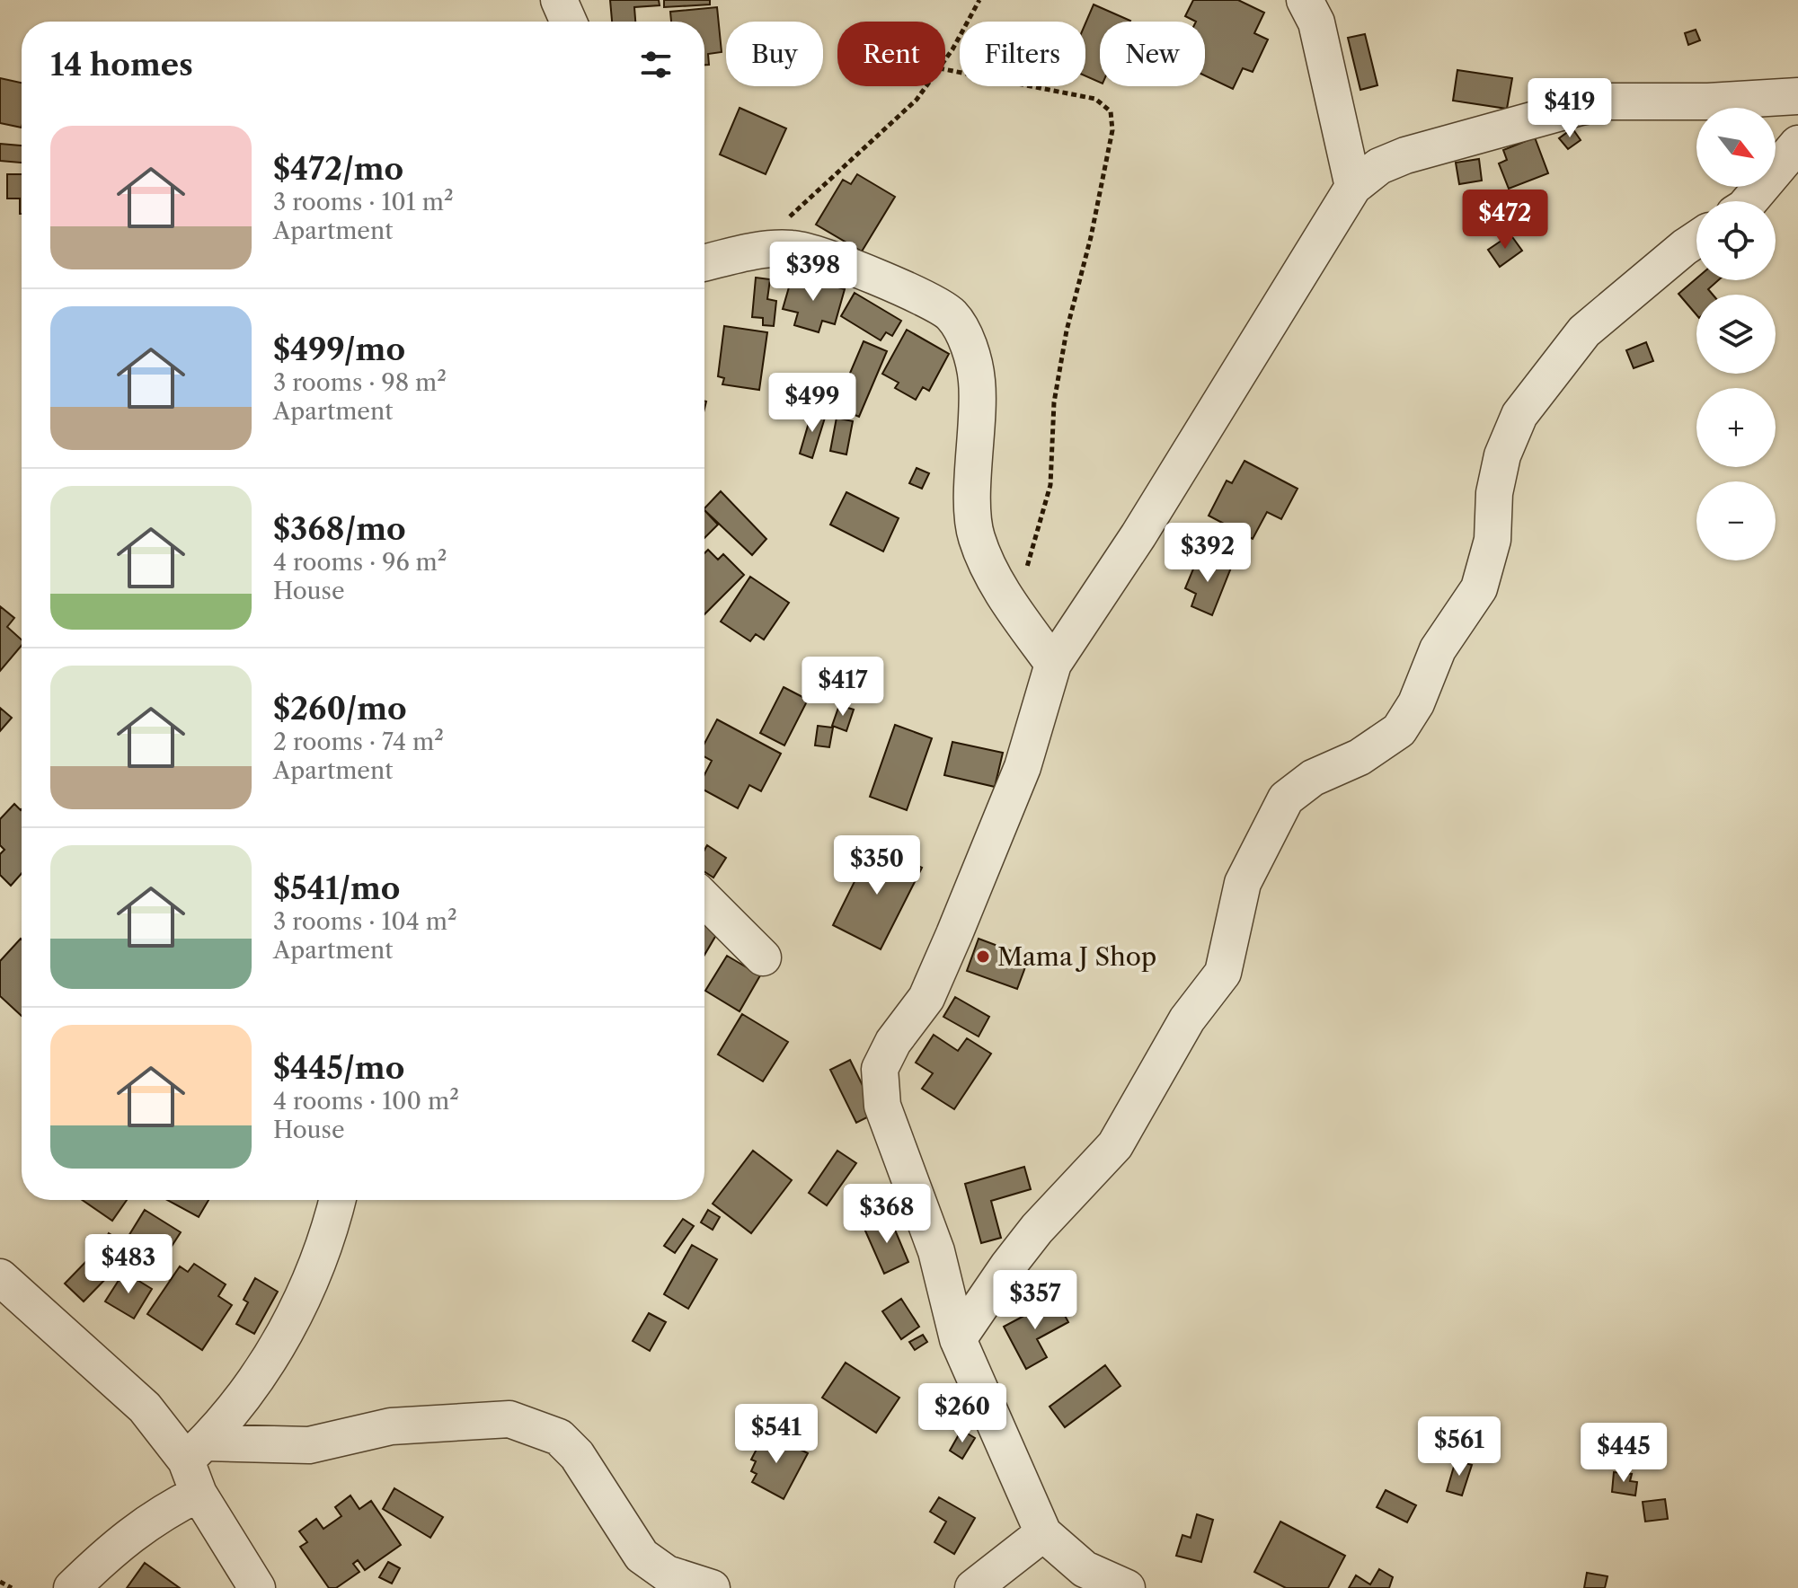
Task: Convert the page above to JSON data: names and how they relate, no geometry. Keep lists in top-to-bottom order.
{
  "places": ["Mama J Shop"],
  "north": "bottom right",
  "page": {
    "chip": [
      "Buy",
      "Rent",
      "Filters",
      "New"
    ],
    "heading": "14 homes",
    "price": [
      "$419",
      "$472",
      "$398",
      "$499",
      "$392",
      "$417",
      "$350",
      "$368",
      "$483",
      "$357",
      "$260",
      "$541",
      "$561",
      "$445"
    ],
    "map_buttons": ["+", "−"],
    "list": [
      {
        "name": "$472/mo",
        "note": "3 rooms · 101 m² · Apartment"
      },
      {
        "name": "$499/mo",
        "note": "3 rooms · 98 m² · Apartment"
      },
      {
        "name": "$368/mo",
        "note": "4 rooms · 96 m² · House"
      },
      {
        "name": "$260/mo",
        "note": "2 rooms · 74 m² · Apartment"
      },
      {
        "name": "$541/mo",
        "note": "3 rooms · 104 m² · Apartment"
      },
      {
        "name": "$445/mo",
        "note": "4 rooms · 100 m² · House"
      }
    ]
  }
}
